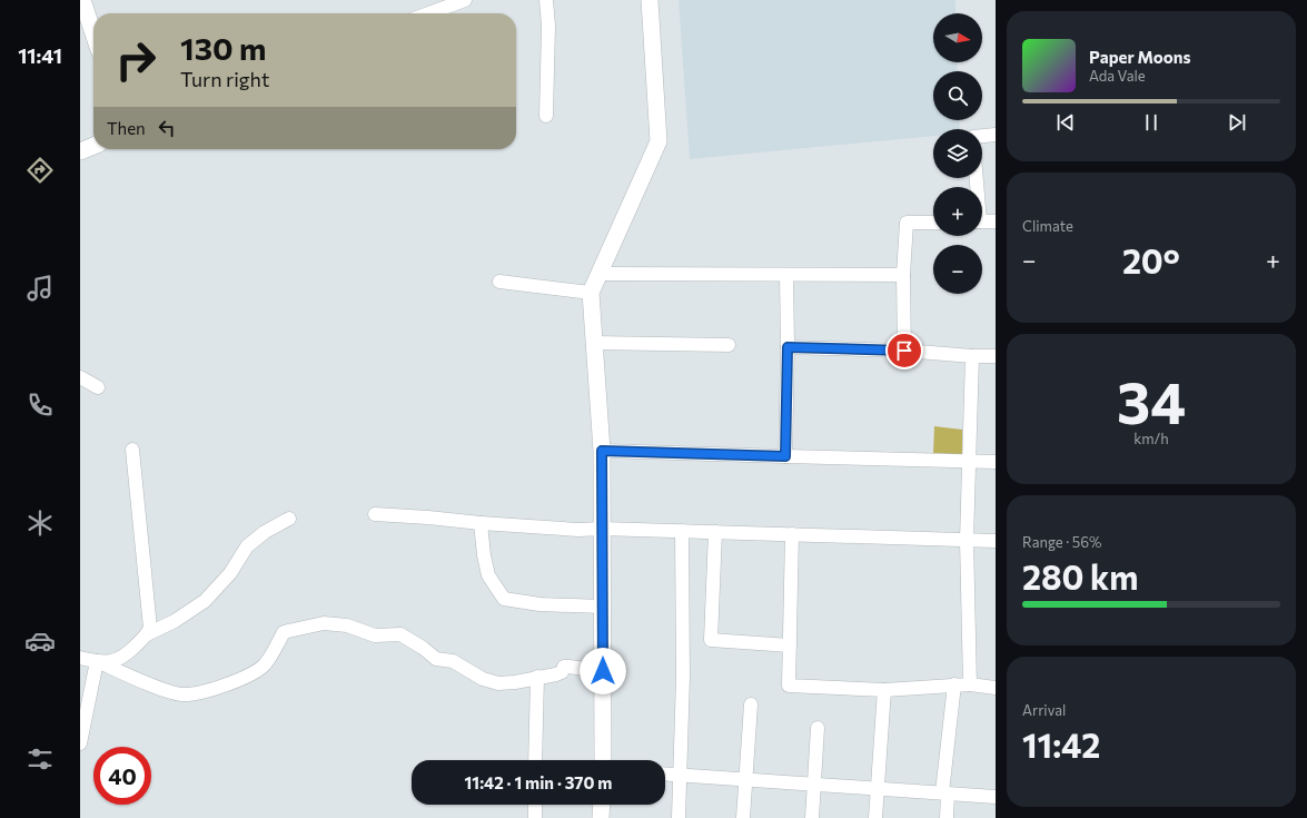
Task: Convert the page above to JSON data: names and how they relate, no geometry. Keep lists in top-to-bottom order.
{
  "north": "right",
  "page": {
    "tabs": "11:41",
    "map_buttons": ["+", "−"],
    "turn": ["130 m", "Turn right"],
    "song": ["Paper Moons", "Ada Vale"],
    "then": "Then",
    "tile": [
      "Climate",
      ["34", "km/h"],
      ["Range · 56%", "280 km"],
      ["Arrival", "11:42"]
    ],
    "heat": ["−", "20°", "+"],
    "limit": "40",
    "trip": "11:42 · 1 min · 370 m"
  }
}
